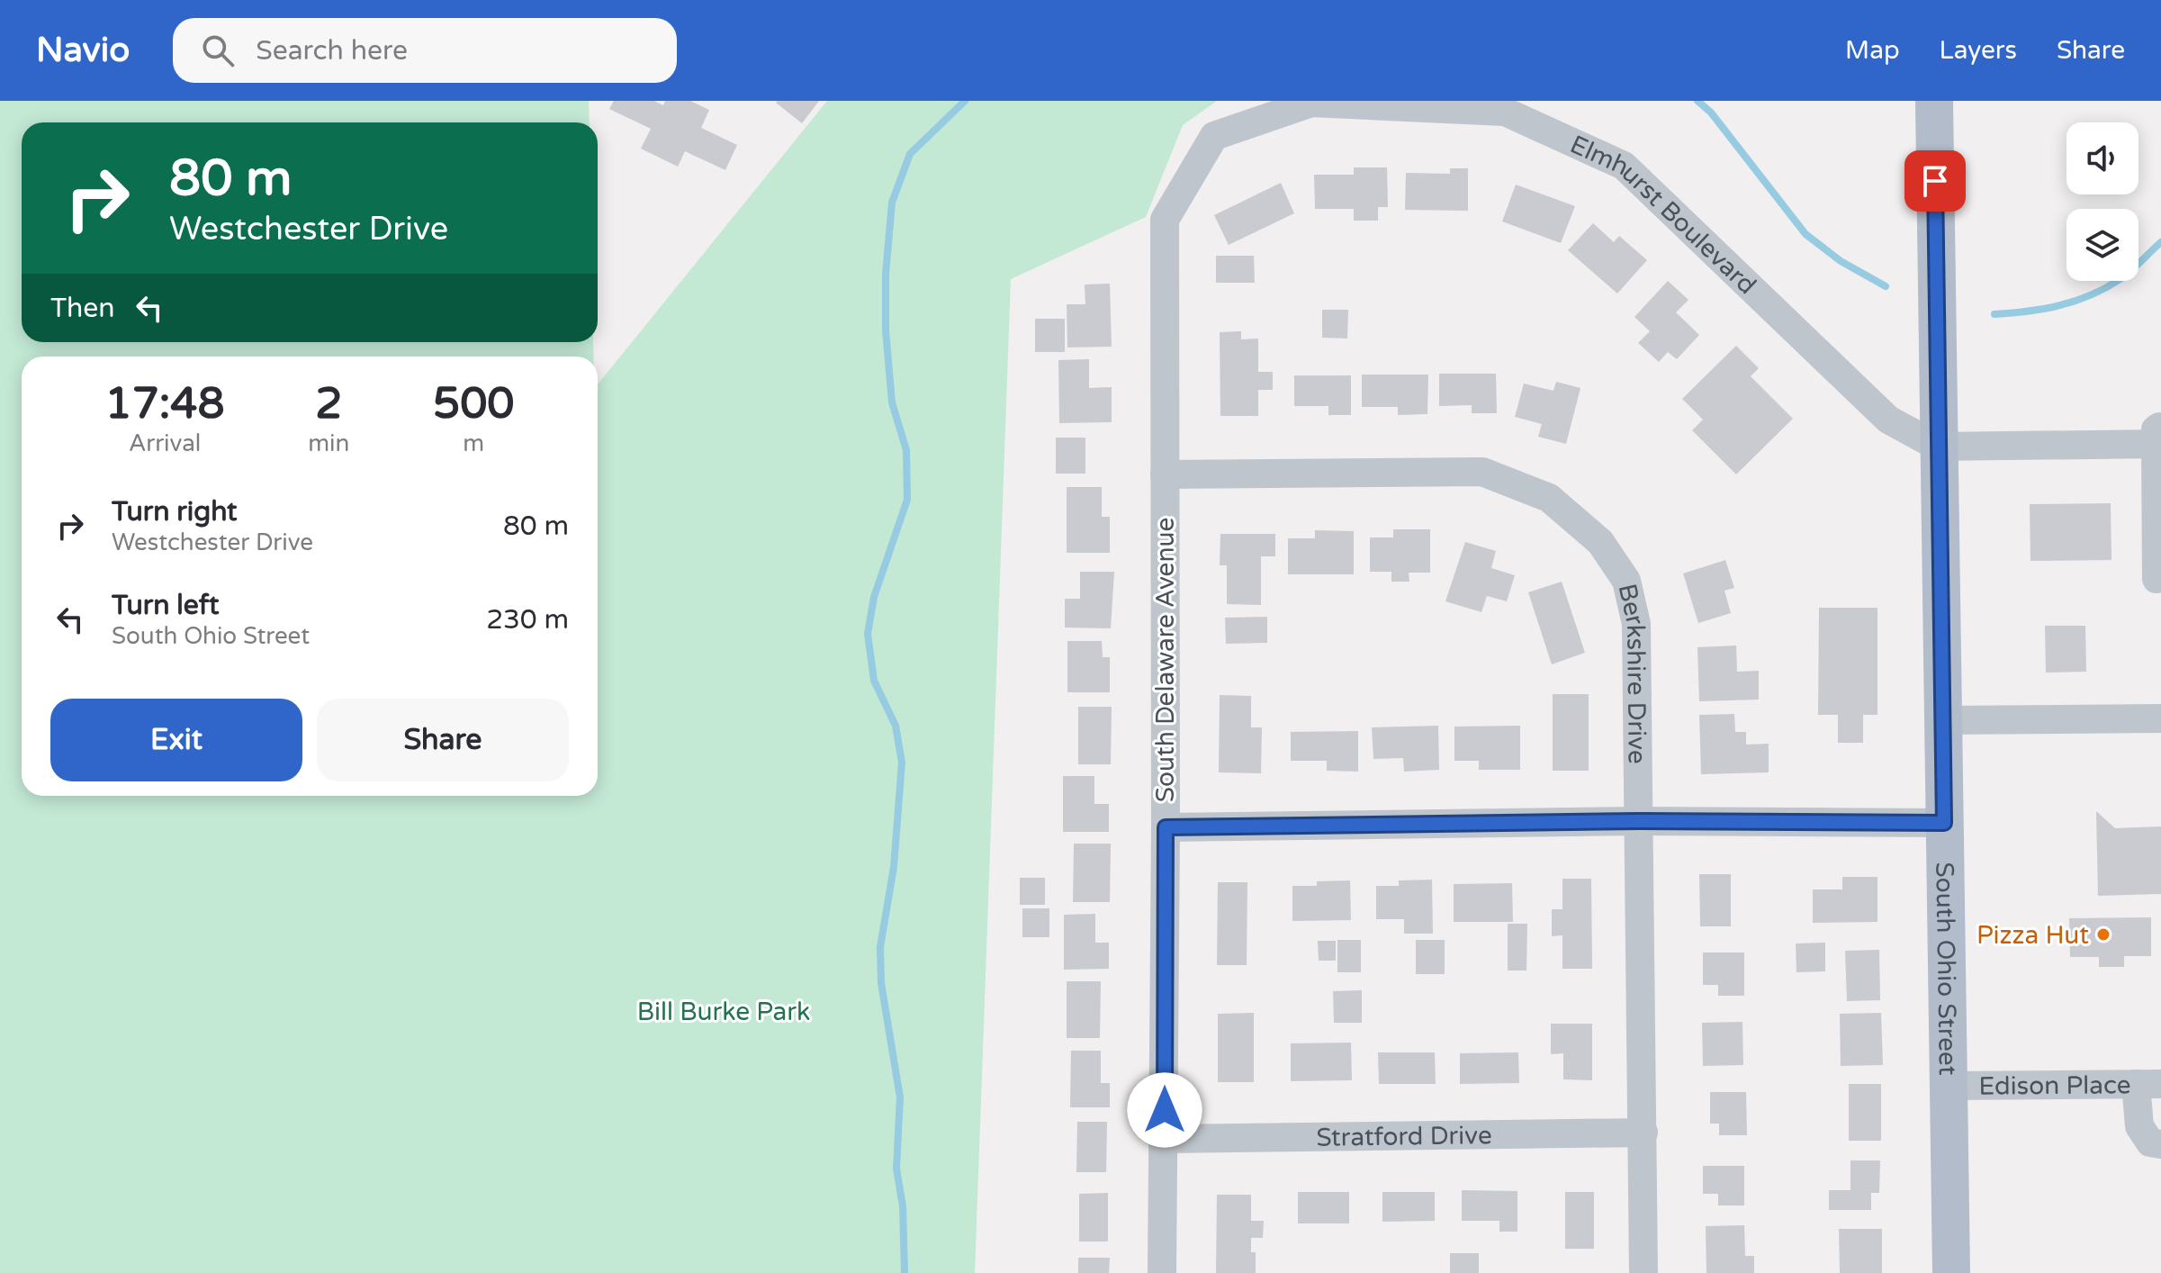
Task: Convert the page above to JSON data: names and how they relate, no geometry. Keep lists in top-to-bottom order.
{
  "streets": {
    "main road": ["South Ohio Street"],
    "street": [
      "Elmhurst Boulevard",
      "South Delaware Avenue",
      "Berkshire Drive",
      "Edison Place",
      "Stratford Drive"
    ]
  },
  "crossings": [
    ["Elmhurst Boulevard", "South Delaware Avenue"],
    ["Elmhurst Boulevard", "South Ohio Street"],
    ["South Delaware Avenue", "Berkshire Drive"],
    ["South Delaware Avenue", "Stratford Drive"],
    ["Berkshire Drive", "Stratford Drive"],
    ["South Ohio Street", "Edison Place"]
  ],
  "parks": ["Bill Burke Park"],
  "places": ["Pizza Hut"],
  "page": {
    "header": "Navio",
    "search": "Search here",
    "nav": ["Map", "Layers", "Share"],
    "turn": ["80 m", "Westchester Drive"],
    "then": "Then",
    "eta": [
      "17:48",
      "Arrival",
      "2",
      "min",
      "500",
      "m"
    ],
    "list": [
      {
        "name": "Turn right",
        "note": "Westchester Drive",
        "value": "80 m"
      },
      {
        "name": "Turn left",
        "note": "South Ohio Street",
        "value": "230 m"
      }
    ],
    "buttons": ["Exit", "Share"]
  }
}
